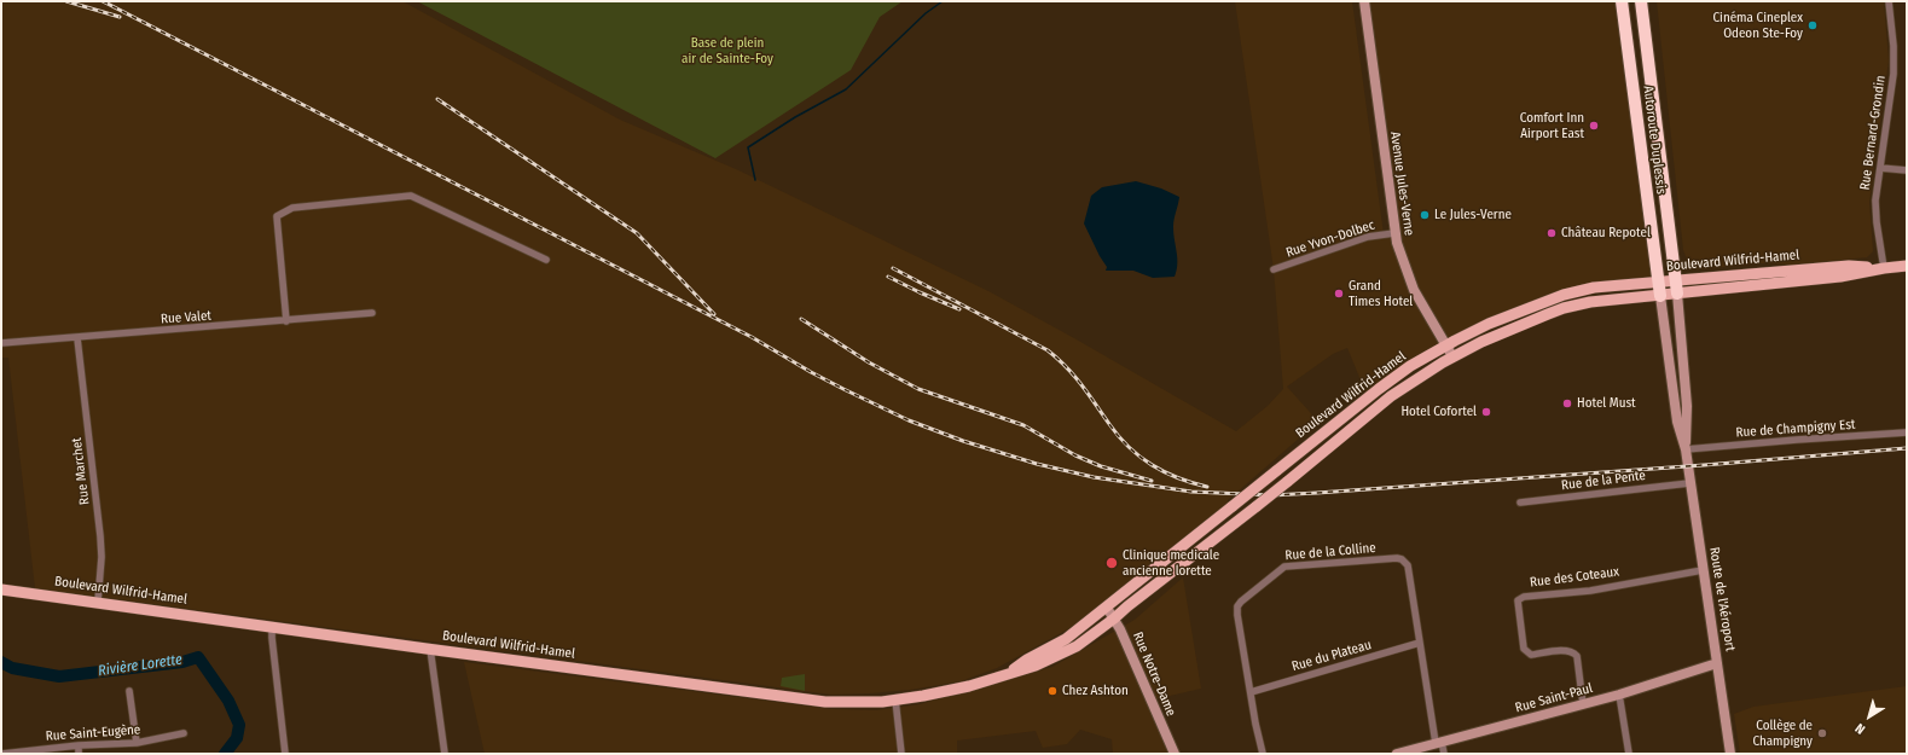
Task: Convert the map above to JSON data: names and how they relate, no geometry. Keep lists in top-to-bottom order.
{
  "streets": {
    "highway": ["Autoroute Duplessis", "Route de l'Aéroport"],
    "main road": ["Boulevard Wilfrid-Hamel"],
    "street": [
      "Rue Bernard-Grondin",
      "Avenue Jules-Verne",
      "Rue Yvon-Dolbec",
      "Rue Valet",
      "Rue de Champigny Est",
      "Rue Marchet",
      "Rue de la Pente",
      "Rue de la Colline",
      "Rue des Coteaux",
      "Rue du Plateau",
      "Rue Notre-Dame",
      "Rue Saint-Paul",
      "Rue Saint-Eugène"
    ]
  },
  "crossings": [
    ["Rue Bernard-Grondin", "Boulevard Wilfrid-Hamel"],
    ["Autoroute Duplessis", "Boulevard Wilfrid-Hamel"],
    ["Autoroute Duplessis", "Route de l'Aéroport"],
    ["Avenue Jules-Verne", "Rue Yvon-Dolbec"],
    ["Avenue Jules-Verne", "Boulevard Wilfrid-Hamel"],
    ["Boulevard Wilfrid-Hamel", "Rue Marchet"],
    ["Boulevard Wilfrid-Hamel", "Route de l'Aéroport"],
    ["Boulevard Wilfrid-Hamel", "Rue Notre-Dame"],
    ["Rue Valet", "Rue Marchet"],
    ["Rue de Champigny Est", "Route de l'Aéroport"],
    ["Rue de la Pente", "Route de l'Aéroport"],
    ["Rue de la Colline", "Rue du Plateau"],
    ["Rue de la Colline", "Rue Saint-Paul"],
    ["Rue des Coteaux", "Route de l'Aéroport"],
    ["Rue des Coteaux", "Rue Saint-Paul"],
    ["Route de l'Aéroport", "Rue Saint-Paul"]
  ],
  "water": ["Rivière Lorette"],
  "parks": ["Base de plein air de Sainte-Foy"],
  "places": [
    "Cinéma Cineplex Odeon Ste-Foy",
    "Comfort Inn Airport East",
    "Le Jules-Verne",
    "Château Repotel",
    "Grand Times Hotel",
    "Hotel Must",
    "Hotel Cofortel",
    "Clinique medicale ancienne lorette",
    "Chez Ashton",
    "Collège de Champigny"
  ],
  "north": "bottom left"
}
